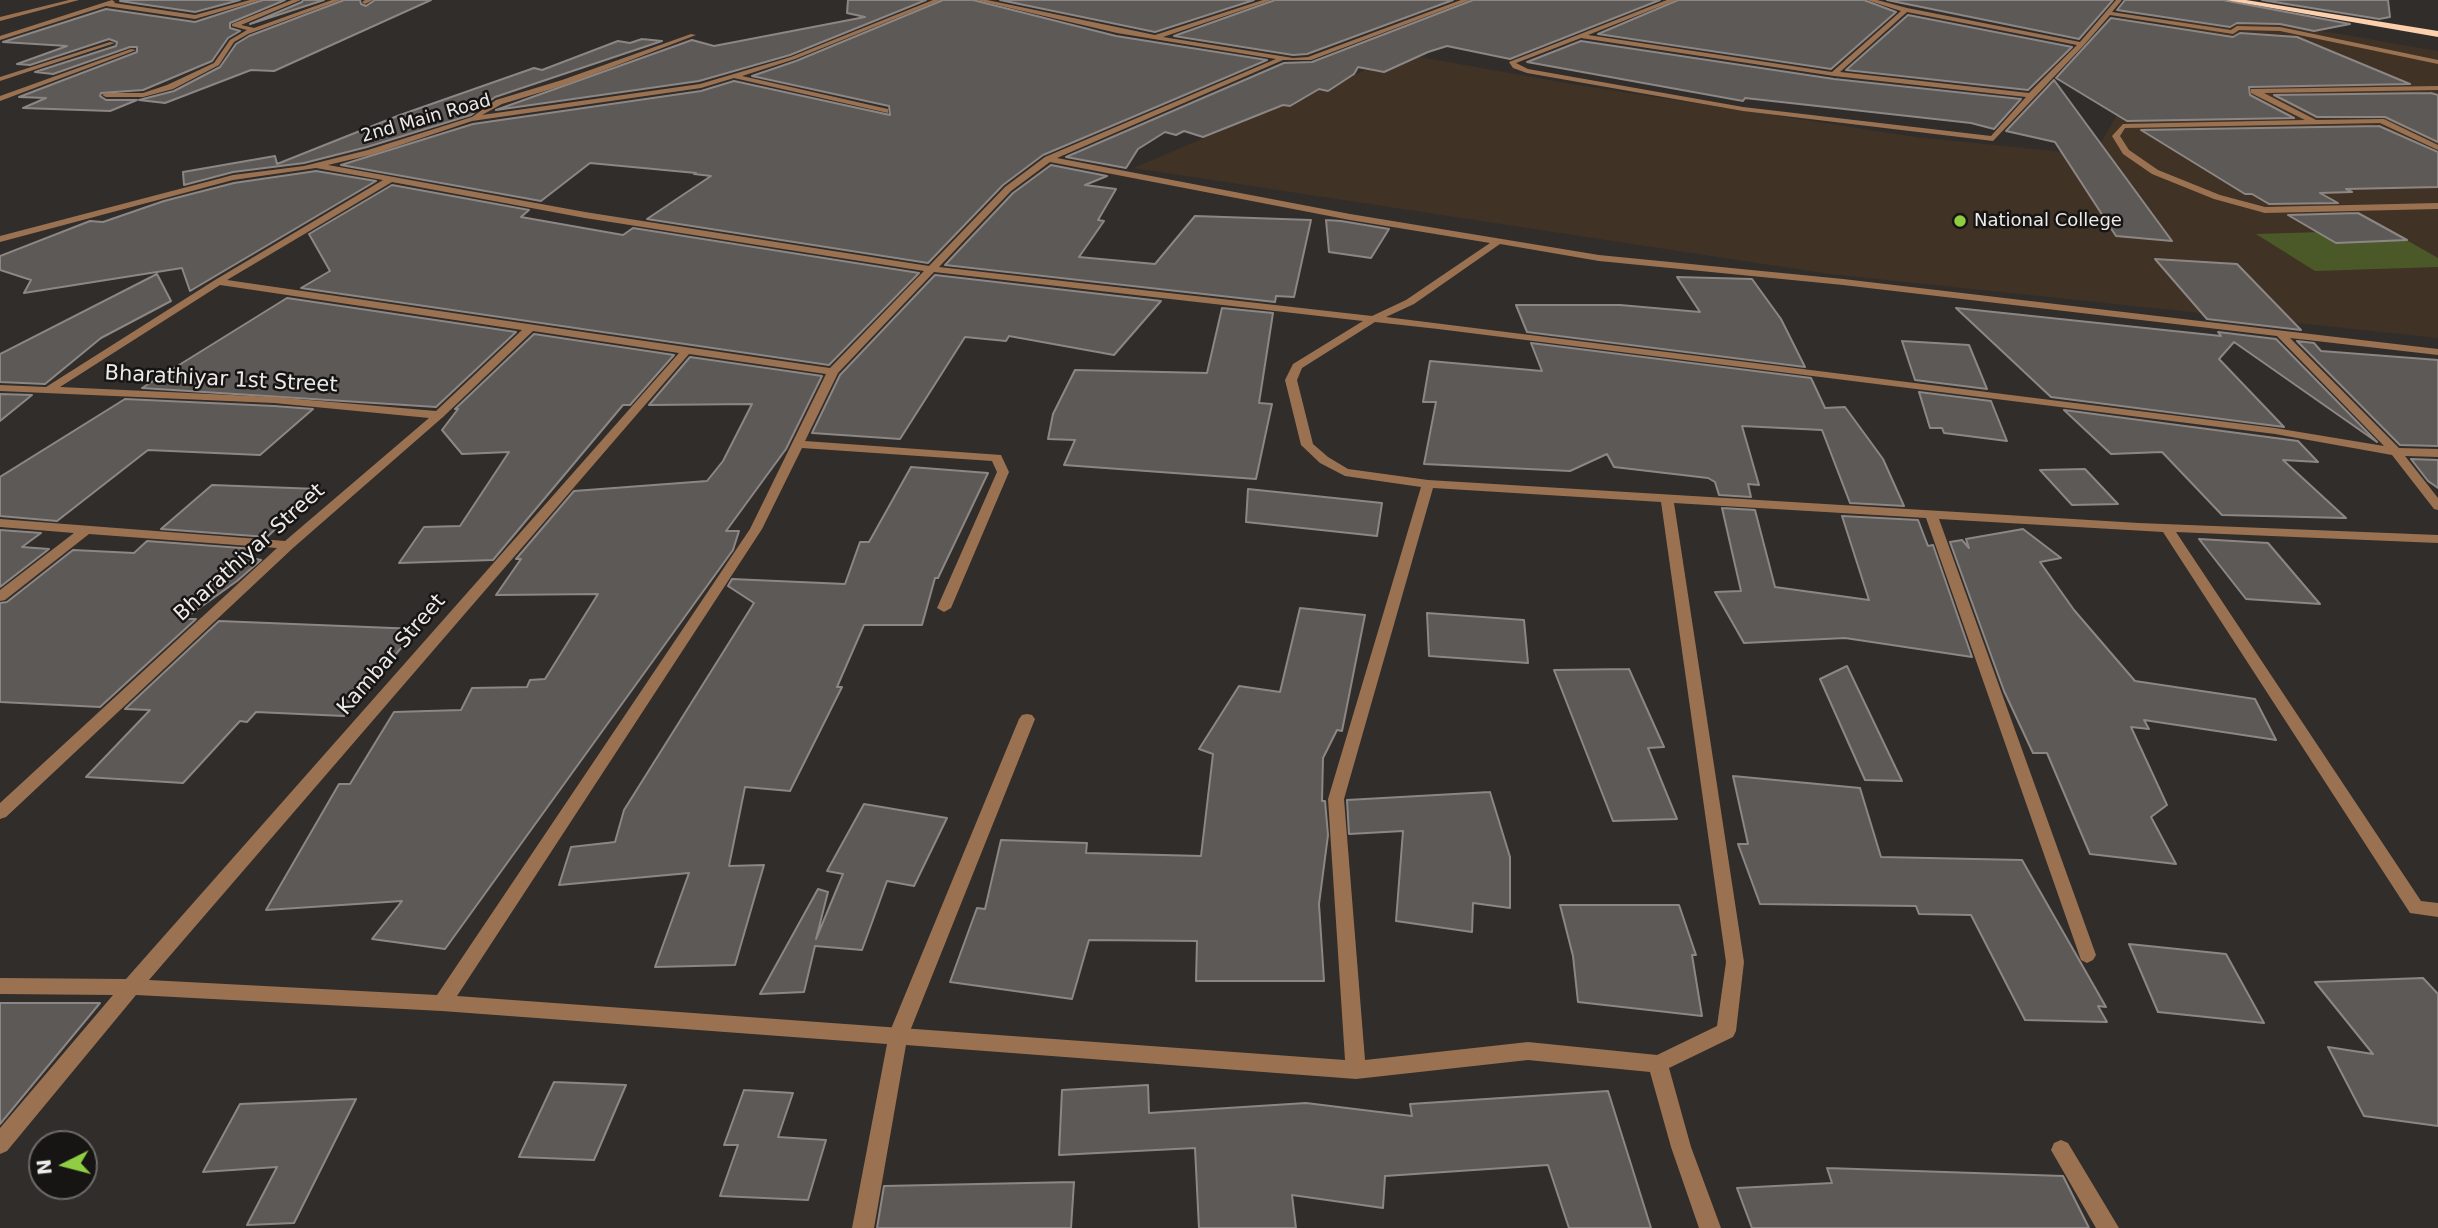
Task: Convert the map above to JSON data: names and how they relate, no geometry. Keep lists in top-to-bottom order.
{
  "streets": {
    "street": [
      "2nd Main Road",
      "Bharathiyar 1st Street",
      "Bharathiyar Street",
      "Kambar Street"
    ]
  },
  "crossings": [
    ["Bharathiyar 1st Street", "Bharathiyar Street"]
  ],
  "places": ["National College"],
  "north": "left"
}
